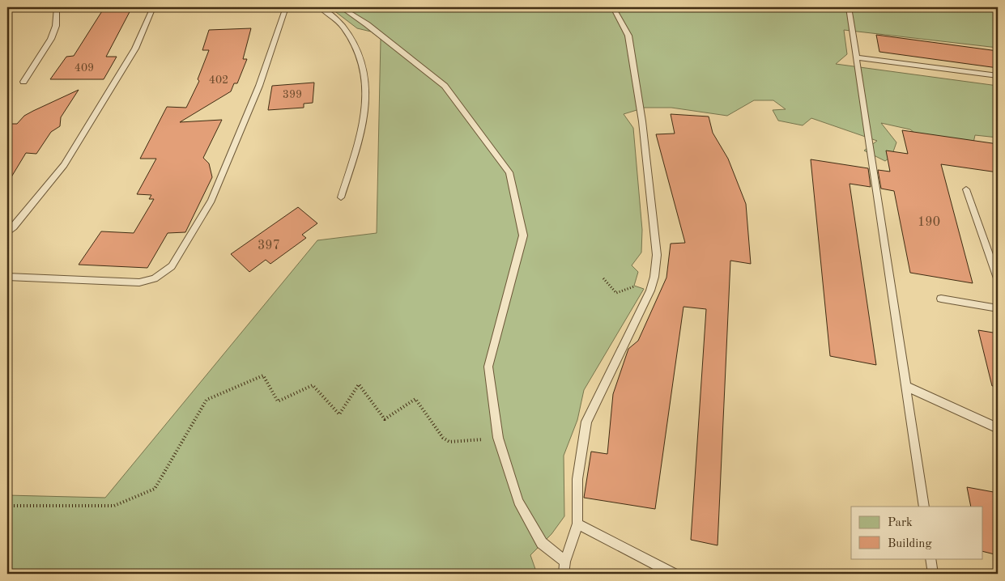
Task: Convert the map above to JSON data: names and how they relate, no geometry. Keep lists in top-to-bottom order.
{
  "house_numbers": [
    "409",
    "402",
    "399",
    "190",
    "397"
  ],
  "legend": ["Park", "Building"]
}
